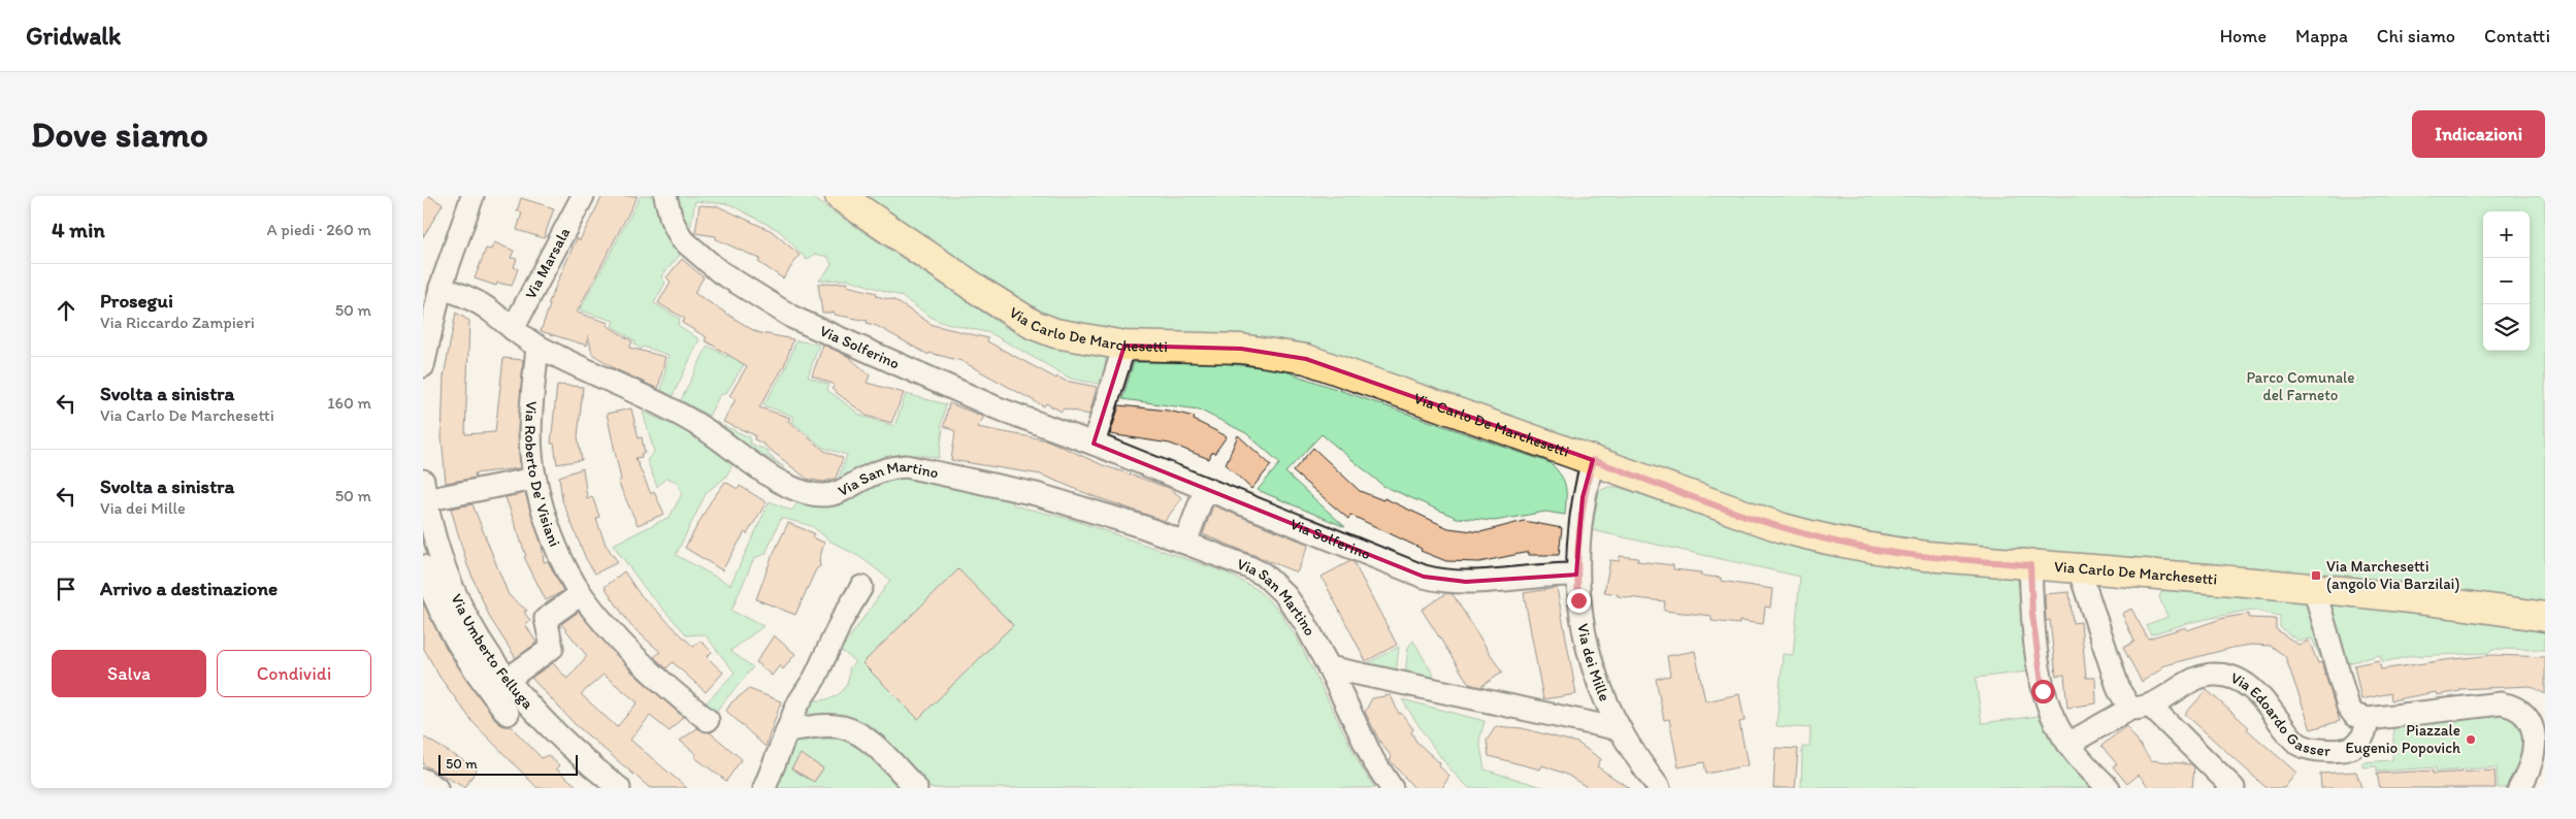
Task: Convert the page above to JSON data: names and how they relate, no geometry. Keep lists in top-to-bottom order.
{
  "streets": {
    "main road": ["Via Carlo De Marchesetti"],
    "street": [
      "Via Marsala",
      "Via Solferino",
      "Via Roberto De' Visiani",
      "Via San Martino",
      "Via Umberto Felluga",
      "Via dei Mille",
      "Via Edoardo Gasser"
    ]
  },
  "crossings": [
    ["Via Marsala", "Via San Martino"],
    ["Via Carlo De Marchesetti", "Via dei Mille"],
    ["Via Solferino", "Via dei Mille"],
    ["Via Roberto De' Visiani", "Via San Martino"]
  ],
  "parks": ["Parco Comunale del Farneto"],
  "places": {
    "transit": ["Via Marchesetti (angolo Via Barzilai)"],
    "other": ["Piazzale Eugenio Popovich"]
  },
  "scale_bar": "50 m",
  "page": {
    "header": "Gridwalk",
    "nav": [
      "Home",
      "Mappa",
      "Chi siamo",
      "Contatti"
    ],
    "buttons": [
      "Indicazioni",
      ["Salva", "Condividi"]
    ],
    "title": "Dove siamo",
    "heading": ["4 min", "A piedi · 260 m"],
    "map_buttons": ["+", "−"],
    "list": [
      ["Prosegui", "Via Riccardo Zampieri", "50 m"],
      ["Svolta a sinistra", "Via Carlo De Marchesetti", "160 m"],
      ["Svolta a sinistra", "Via dei Mille", "50 m"],
      "Arrivo a destinazione"
    ],
    "scale": "50 m"
  }
}
